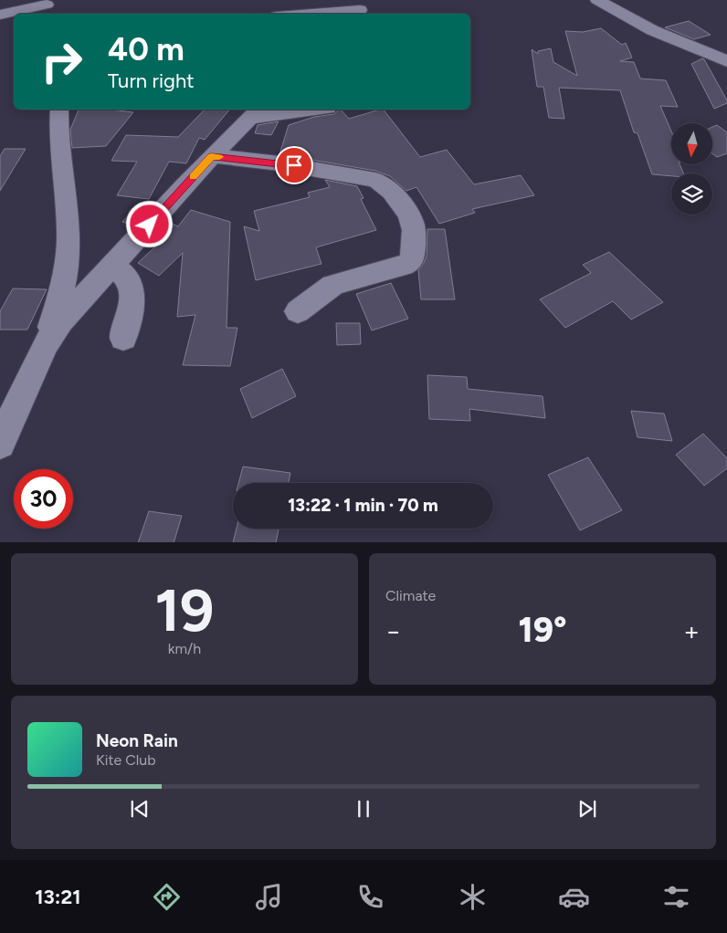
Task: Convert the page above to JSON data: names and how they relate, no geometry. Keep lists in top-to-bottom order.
{
  "north": "bottom",
  "page": {
    "turn": ["40 m", "Turn right"],
    "limit": "30",
    "trip": "13:22 · 1 min · 70 m",
    "tile": [
      ["19", "km/h"],
      "Climate"
    ],
    "heat": ["−", "19°", "+"],
    "song": ["Neon Rain", "Kite Club"],
    "tabs": "13:21"
  }
}
